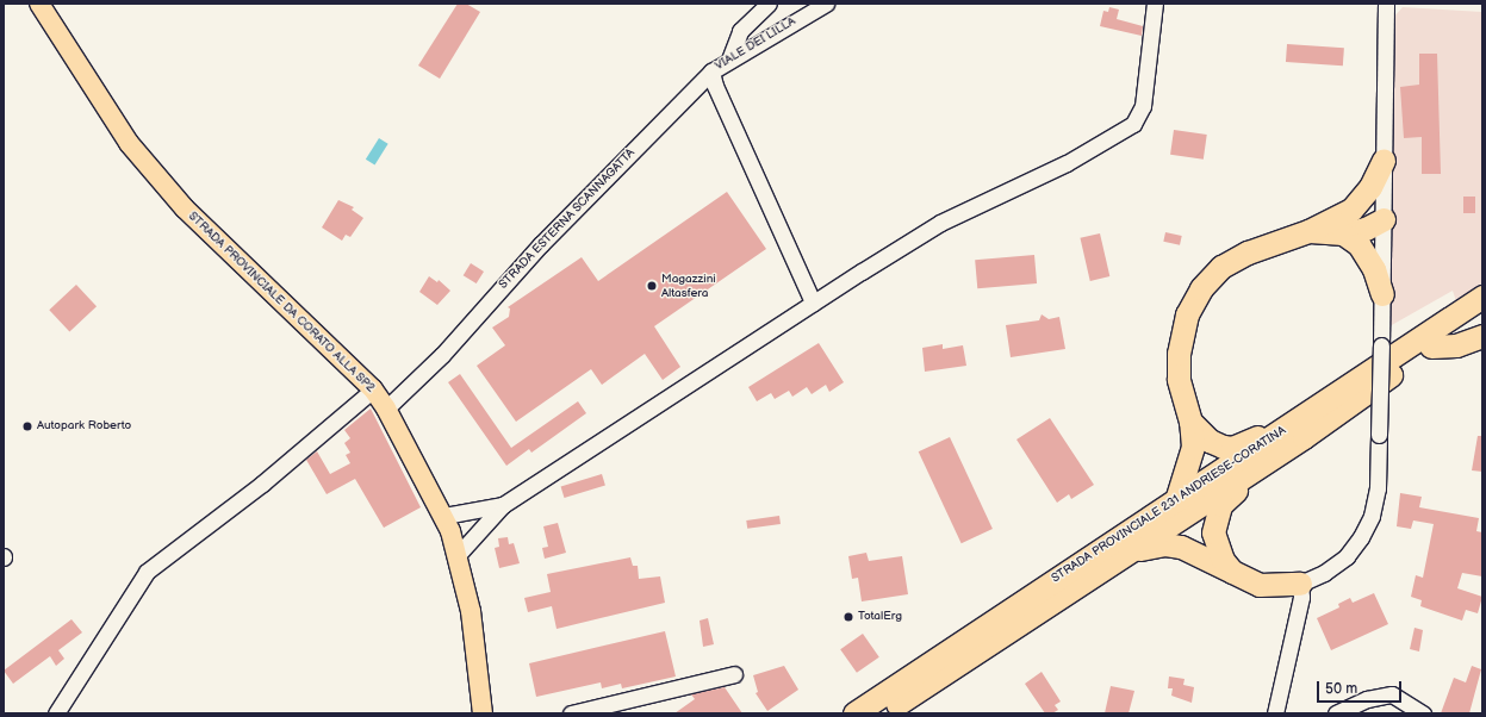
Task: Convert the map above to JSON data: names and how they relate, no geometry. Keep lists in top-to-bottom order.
{
  "streets": {
    "highway": ["STRADA PROVINCIALE 231 ANDRIESE-CORATINA"],
    "main road": ["STRADA PROVINCIALE DA CORATO ALLA SP2"],
    "street": ["VIALE DEI LILLA", "STRADA ESTERNA SCANNAGATTA"]
  },
  "crossings": [
    ["VIALE DEI LILLA", "STRADA ESTERNA SCANNAGATTA"],
    ["STRADA ESTERNA SCANNAGATTA", "STRADA PROVINCIALE DA CORATO ALLA SP2"]
  ],
  "places": ["Magazzini Altasfera", "Autopark Roberto", "TotalErg"],
  "scale_bar": "50 m"
}
